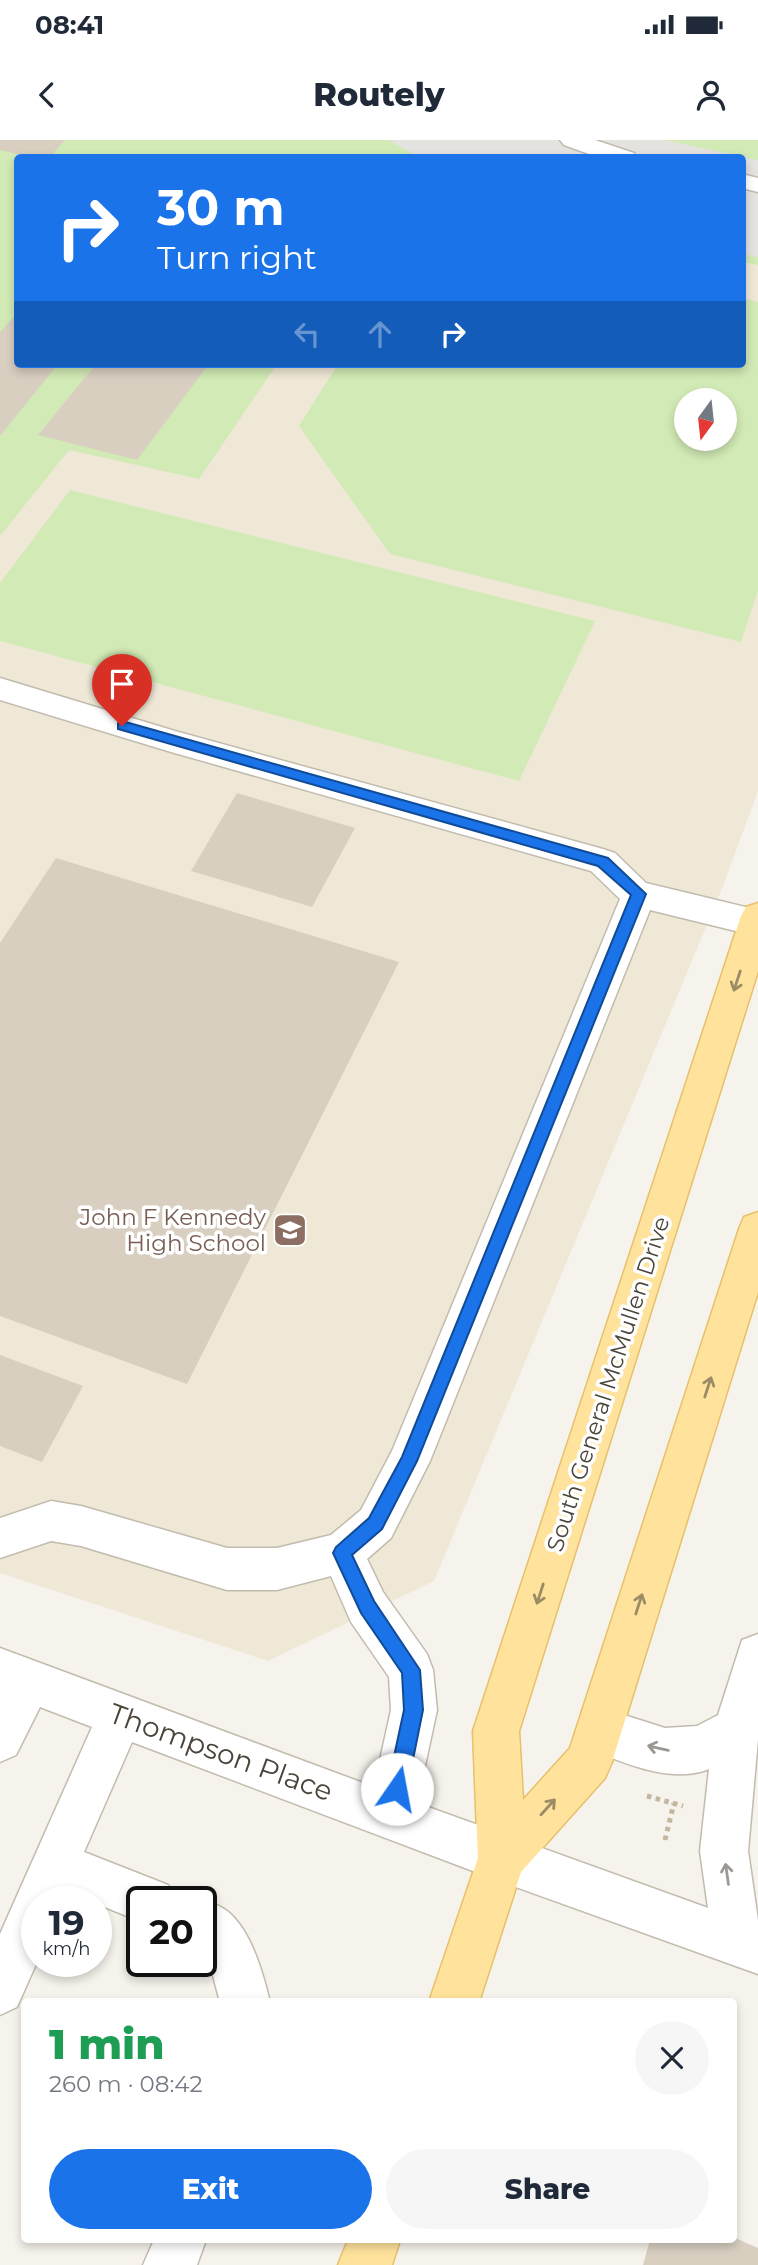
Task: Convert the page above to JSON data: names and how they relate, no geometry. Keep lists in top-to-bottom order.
{
  "streets": {
    "main road": ["South General McMullen Drive"],
    "street": ["Thompson Place"]
  },
  "crossings": [
    ["South General McMullen Drive", "Thompson Place"]
  ],
  "places": {
    "school or university": ["John F Kennedy High School"]
  },
  "north": "bottom",
  "page": {
    "status": "08:41",
    "header": "Routely",
    "turn": ["30 m", "Turn right"],
    "speed": "19 km/h",
    "limit": "20",
    "heading": ["1 min", "260 m · 08:42"],
    "buttons": ["Exit", "Share"]
  }
}
